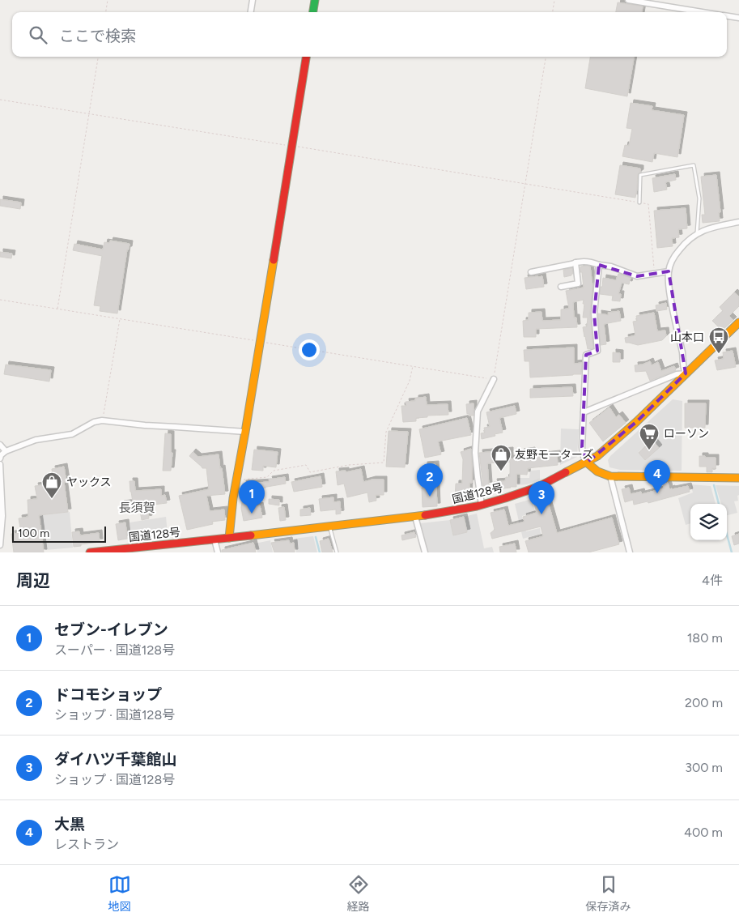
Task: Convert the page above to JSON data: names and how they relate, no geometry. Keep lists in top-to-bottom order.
{
  "streets": {
    "main road": ["国道128号"]
  },
  "districts": ["長須賀"],
  "places": {
    "bus stop": ["山本口"],
    "supermarket": ["ローソン"],
    "shop": ["友野モーターズ", "ヤックス"]
  },
  "scale_bar": "100 m",
  "page": {
    "search": "ここで検索",
    "pins": [
      "4",
      "2",
      "1",
      "3"
    ],
    "scale": "100 m",
    "heading": ["周辺", "4件"],
    "list": [
      {
        "mark": "1",
        "name": "セブン-イレブン",
        "note": "スーパー · 国道128号",
        "value": "180 m"
      },
      {
        "mark": "2",
        "name": "ドコモショップ",
        "note": "ショップ · 国道128号",
        "value": "200 m"
      },
      {
        "mark": "3",
        "name": "ダイハツ千葉館山",
        "note": "ショップ · 国道128号",
        "value": "300 m"
      },
      {
        "mark": "4",
        "name": "大黒",
        "note": "レストラン",
        "value": "400 m"
      }
    ],
    "nav": ["地図", "経路", "保存済み"]
  }
}
